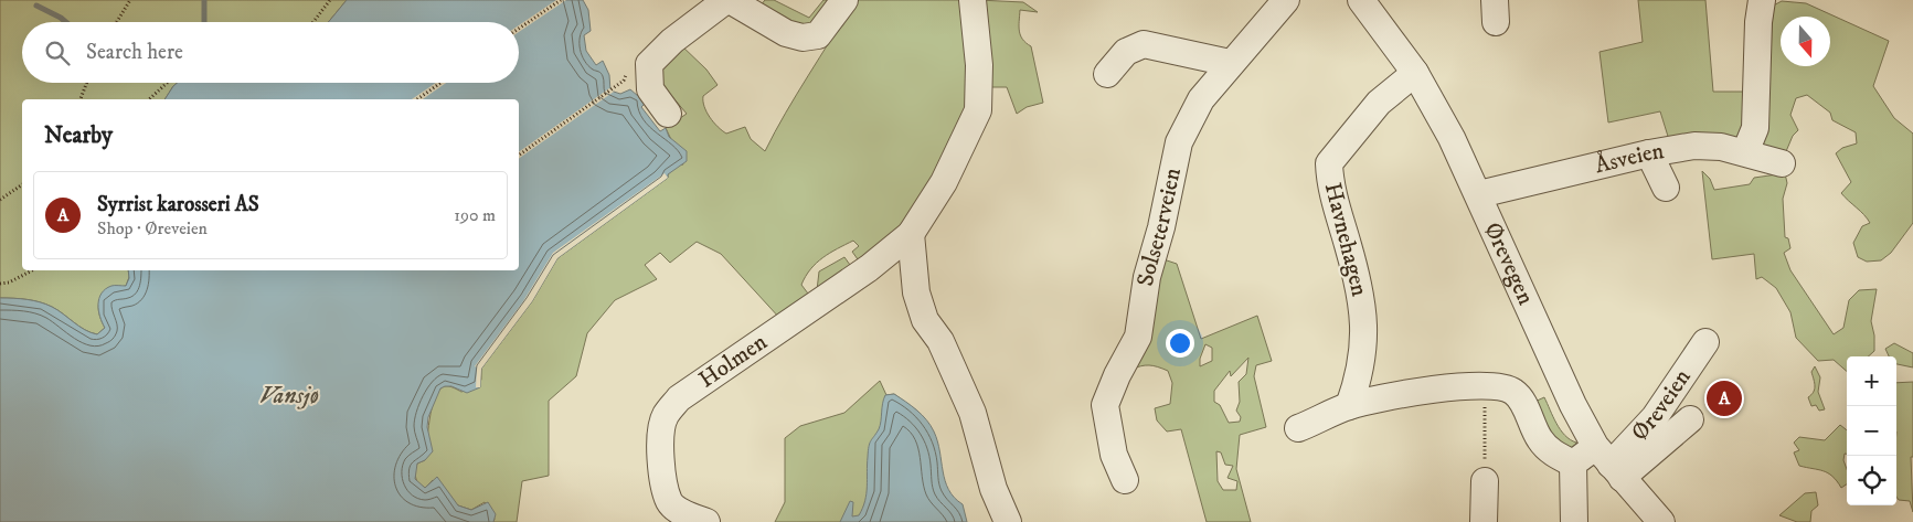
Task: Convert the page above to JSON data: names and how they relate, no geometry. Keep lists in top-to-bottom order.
{
  "streets": {
    "street": [
      "Åsveien",
      "Solseterveien",
      "Havnehagen",
      "Ørevegen",
      "Holmen",
      "Øreveien"
    ]
  },
  "crossings": [
    ["Åsveien", "Ørevegen"],
    ["Havnehagen", "Ørevegen"],
    ["Ørevegen", "Øreveien"]
  ],
  "water": ["Vansjø"],
  "north": "bottom",
  "page": {
    "search": "Search here",
    "heading": "Nearby",
    "list": [
      {
        "mark": "A",
        "name": "Syrrist karosseri AS",
        "note": "Shop · Øreveien",
        "value": "190 m"
      }
    ],
    "map_buttons": ["+", "−"],
    "pins": "A"
  }
}
